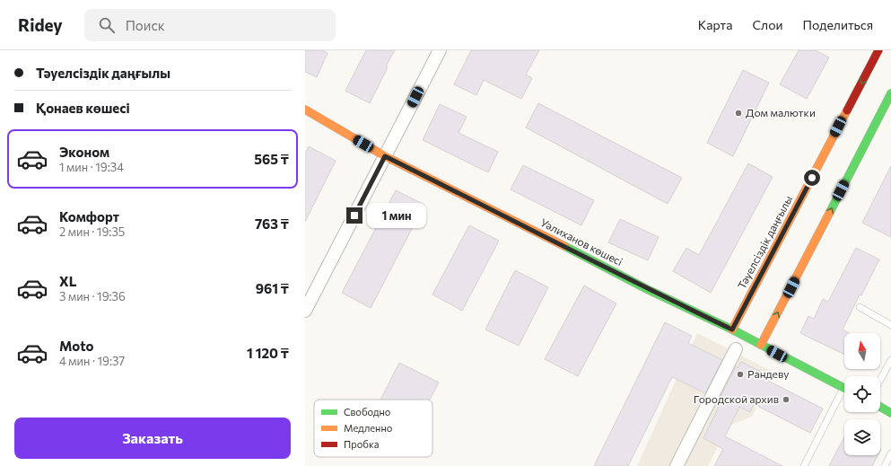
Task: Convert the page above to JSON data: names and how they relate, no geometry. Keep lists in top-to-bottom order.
{
  "streets": {
    "street": ["Уәлиханов көшесі", "Тәуелсіздік даңғылы"]
  },
  "crossings": [
    ["Уәлиханов көшесі", "Тәуелсіздік даңғылы"]
  ],
  "places": ["Дом малютки", "Рандеву", "Городской архив"],
  "legend": ["Свободно", "Медленно", "Пробка"],
  "north": "top",
  "page": {
    "header": "Ridey",
    "search": "Поиск",
    "nav": ["Карта", "Слои", "Поделиться"],
    "banner": ["Тәуелсіздік даңғылы", "Қонаев көшесі"],
    "list": [
      {
        "name": "Эконом",
        "note": "1 мин · 19:34",
        "value": "565 ₸"
      },
      {
        "name": "Комфорт",
        "note": "2 мин · 19:35",
        "value": "763 ₸"
      },
      {
        "name": "XL",
        "note": "3 мин · 19:36",
        "value": "961 ₸"
      },
      {
        "name": "Moto",
        "note": "4 мин · 19:37",
        "value": "1 120 ₸"
      }
    ],
    "bubble": "1 мин",
    "buttons": "Заказать"
  }
}
